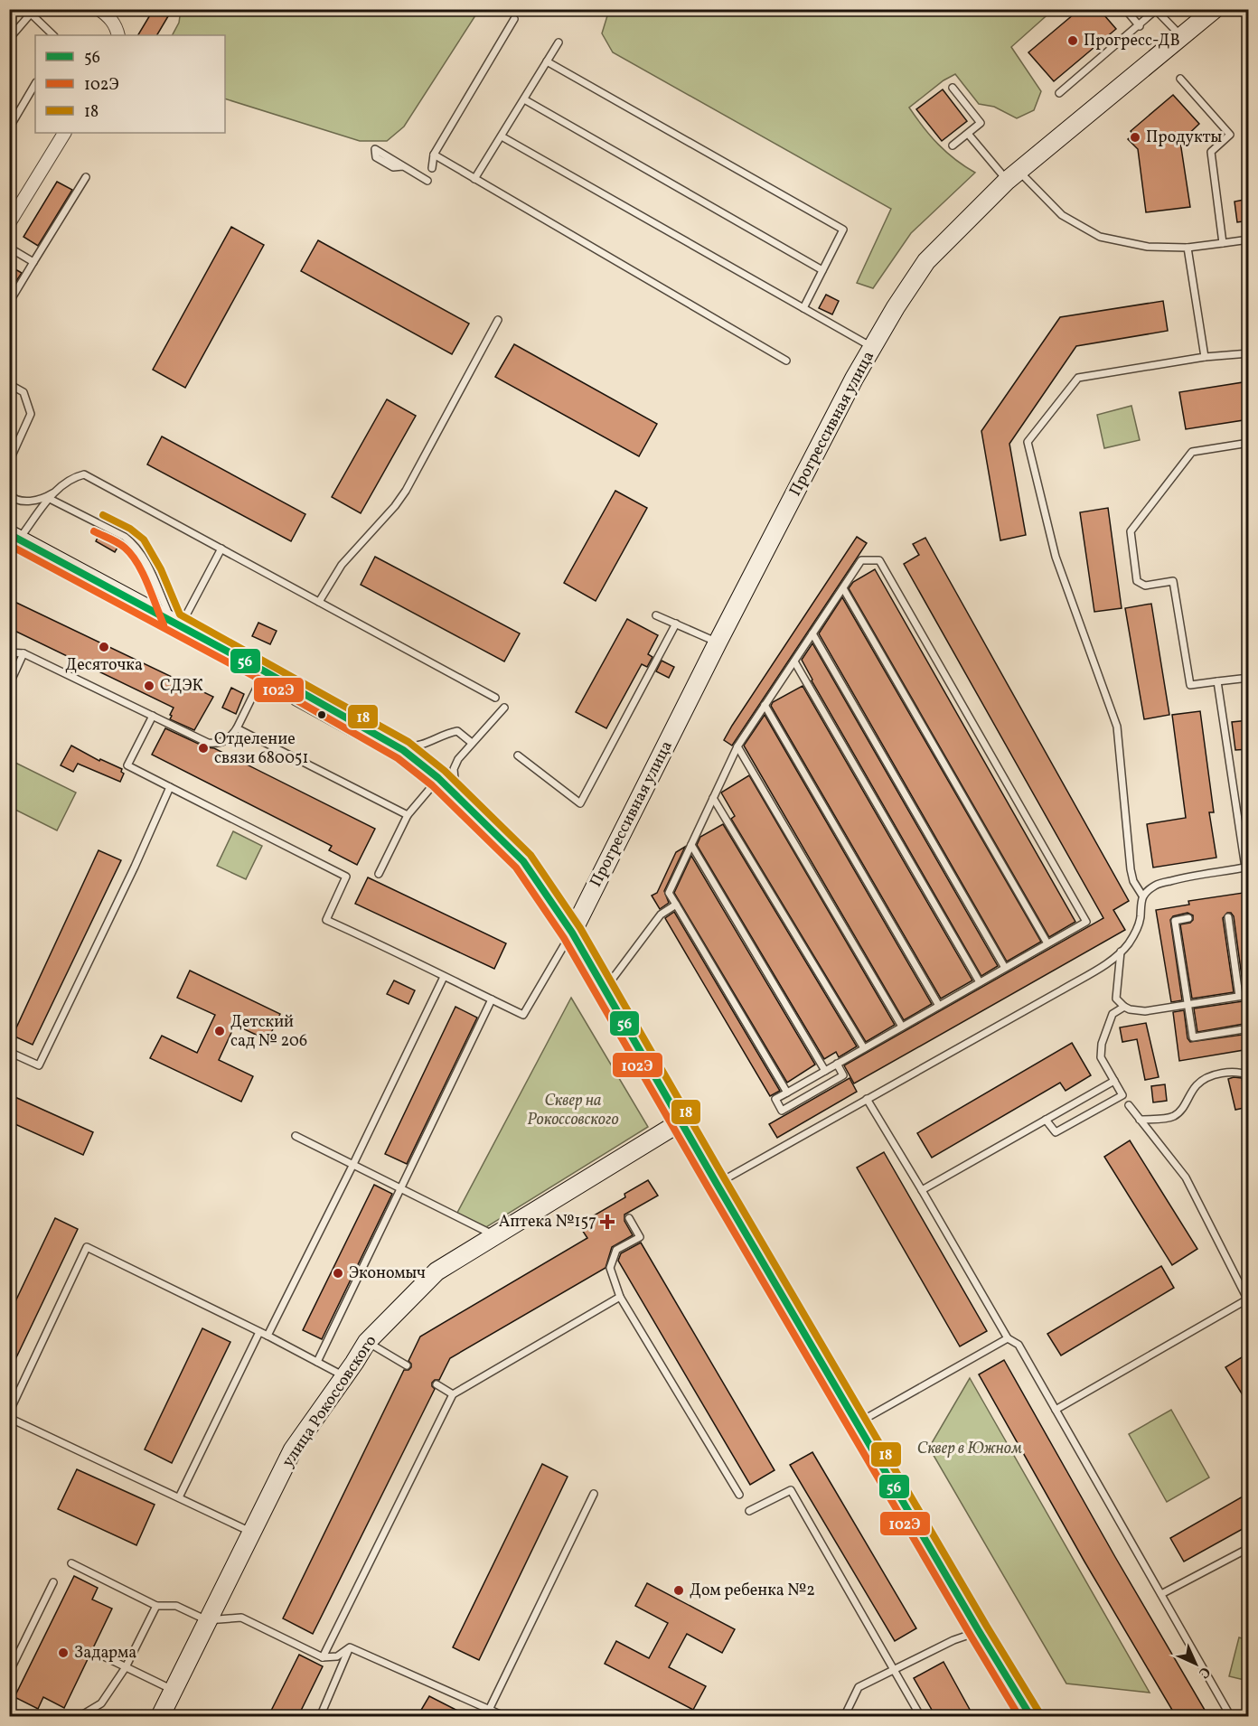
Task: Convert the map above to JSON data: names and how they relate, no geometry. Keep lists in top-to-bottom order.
{
  "streets": {
    "street": ["Прогрессивная улица", "улица Рокоссовского"]
  },
  "parks": ["Сквер на Рокоссовского", "Сквер в Южном"],
  "places": {
    "other": [
      "Прогресс-ДВ",
      "Продукты",
      "Десяточка",
      "СДЭК",
      "Отделение связи 680051",
      "Детский сад № 206",
      "Экономыч",
      "Дом ребенка №2",
      "Задарма"
    ],
    "health": ["Аптека №157"]
  },
  "lines": ["transit line 18", "transit line 102Э", "transit line 56"],
  "legend": ["56", "102Э", "18"],
  "north": "bottom right"
}
